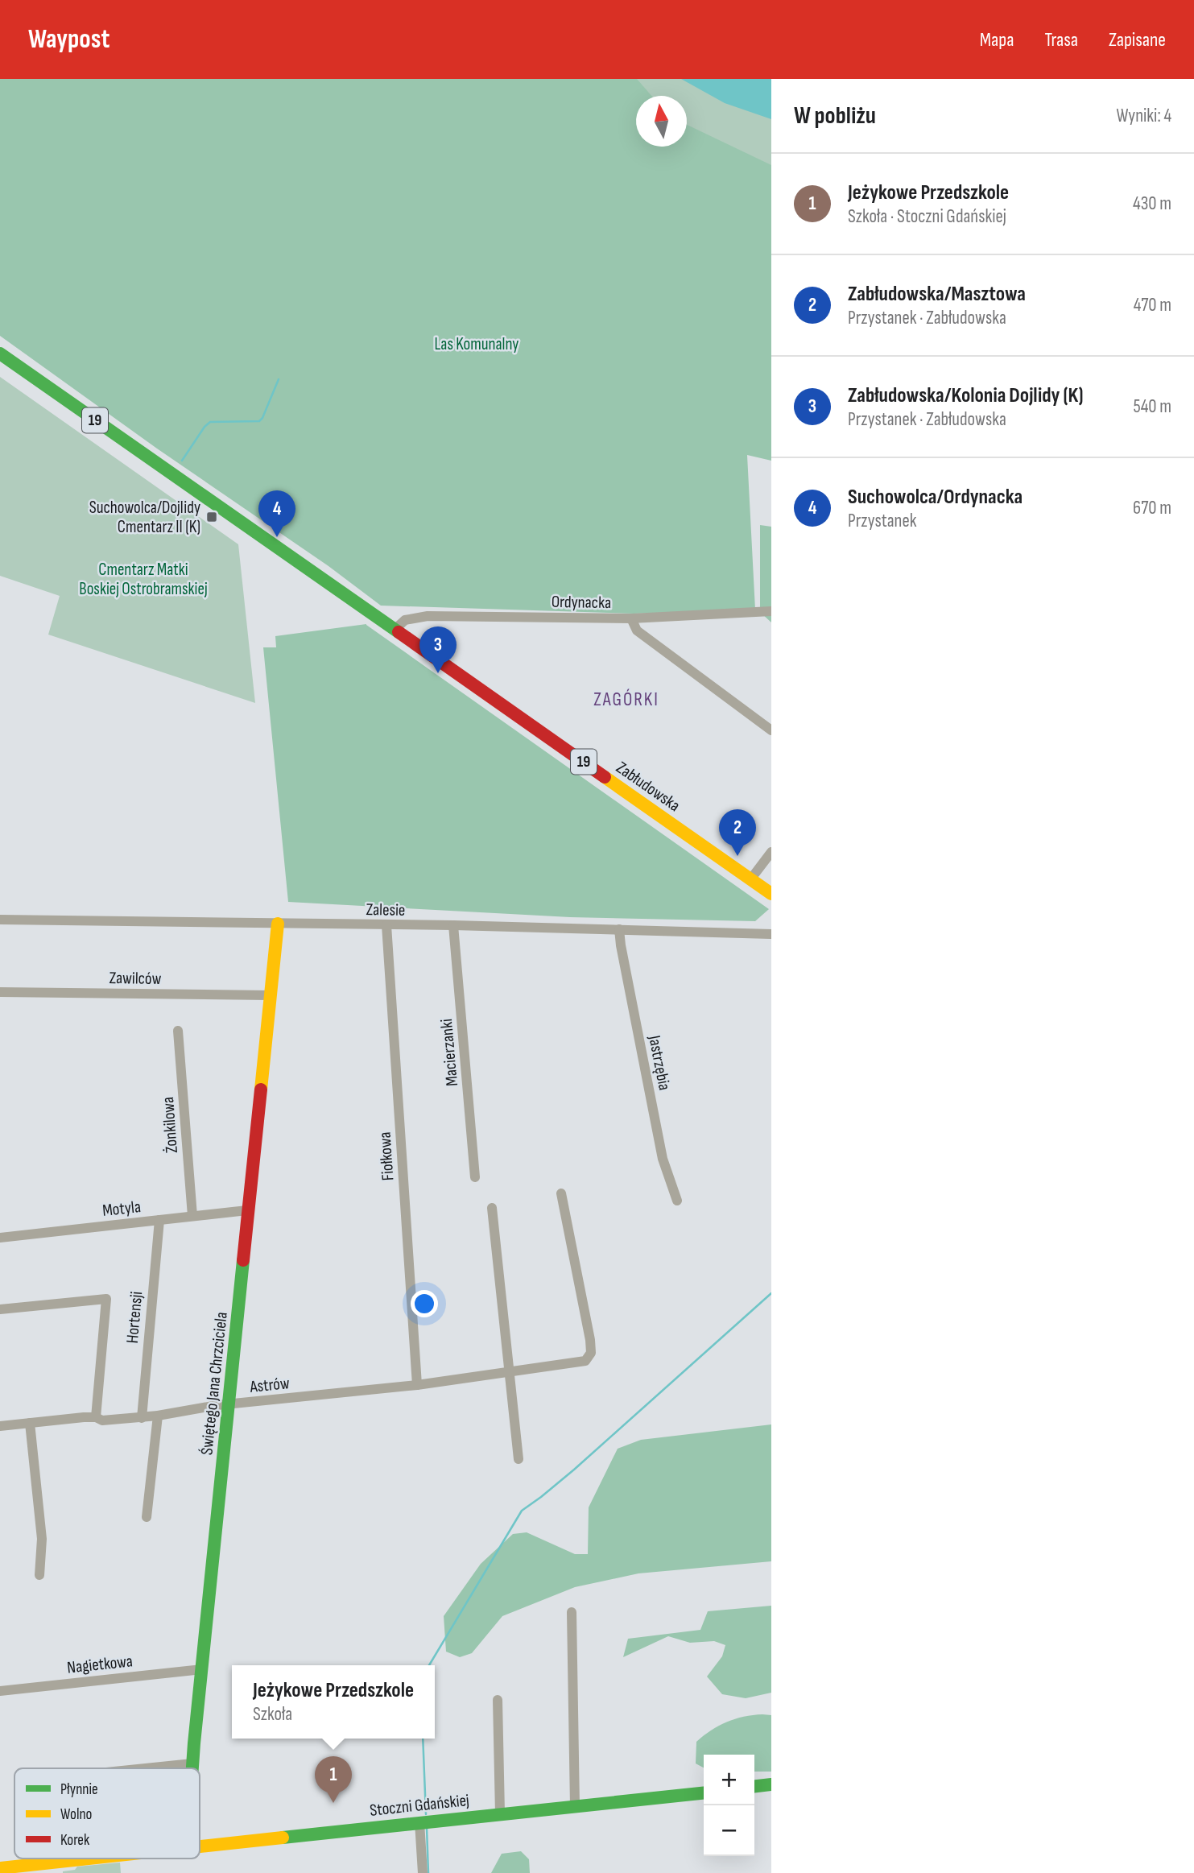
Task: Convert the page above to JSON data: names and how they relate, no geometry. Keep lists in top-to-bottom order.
{
  "streets": {
    "main road": [
      "19",
      "Zabłudowska",
      "Świętego Jana Chrzciciela",
      "Stoczni Gdańskiej"
    ],
    "street": [
      "Ordynacka",
      "Zalesie",
      "Zawilców",
      "Macierzanki",
      "Jastrzębia",
      "Żonkilowa",
      "Fiołkowa",
      "Motyla",
      "Hortensji",
      "Astrów",
      "Nagietkowa"
    ]
  },
  "crossings": [
    ["19", "Ordynacka"],
    ["19", "Zabłudowska"],
    ["Ordynacka", "Zabłudowska"],
    ["Zalesie", "Macierzanki"],
    ["Zalesie", "Jastrzębia"],
    ["Zalesie", "Fiołkowa"],
    ["Zalesie", "Świętego Jana Chrzciciela"],
    ["Zawilców", "Świętego Jana Chrzciciela"],
    ["Żonkilowa", "Motyla"],
    ["Fiołkowa", "Astrów"],
    ["Motyla", "Hortensji"],
    ["Motyla", "Świętego Jana Chrzciciela"],
    ["Hortensji", "Astrów"],
    ["Świętego Jana Chrzciciela", "Astrów"],
    ["Świętego Jana Chrzciciela", "Nagietkowa"]
  ],
  "districts": ["ZAGÓRKI"],
  "parks": ["Las Komunalny", "Cmentarz Matki Boskiej Ostrobramskiej"],
  "places": {
    "transit": ["Suchowolca/Dojlidy Cmentarz II (K)"]
  },
  "legend": ["Płynnie", "Wolno", "Korek"],
  "north": "top",
  "page": {
    "header": "Waypost",
    "nav": ["Mapa", "Trasa", "Zapisane"],
    "heading": ["W pobliżu", "Wyniki: 4"],
    "list": [
      {
        "mark": "1",
        "name": "Jeżykowe Przedszkole",
        "note": "Szkoła · Stoczni Gdańskiej",
        "value": "430 m"
      },
      {
        "mark": "2",
        "name": "Zabłudowska/Masztowa",
        "note": "Przystanek · Zabłudowska",
        "value": "470 m"
      },
      {
        "mark": "3",
        "name": "Zabłudowska/Kolonia Dojlidy (K)",
        "note": "Przystanek · Zabłudowska",
        "value": "540 m"
      },
      {
        "mark": "4",
        "name": "Suchowolca/Ordynacka",
        "note": "Przystanek",
        "value": "670 m"
      }
    ],
    "pins": [
      "4",
      "3",
      "2",
      "1"
    ],
    "popup": ["Jeżykowe Przedszkole", "Szkoła"],
    "map_buttons": ["+", "−"]
  }
}
